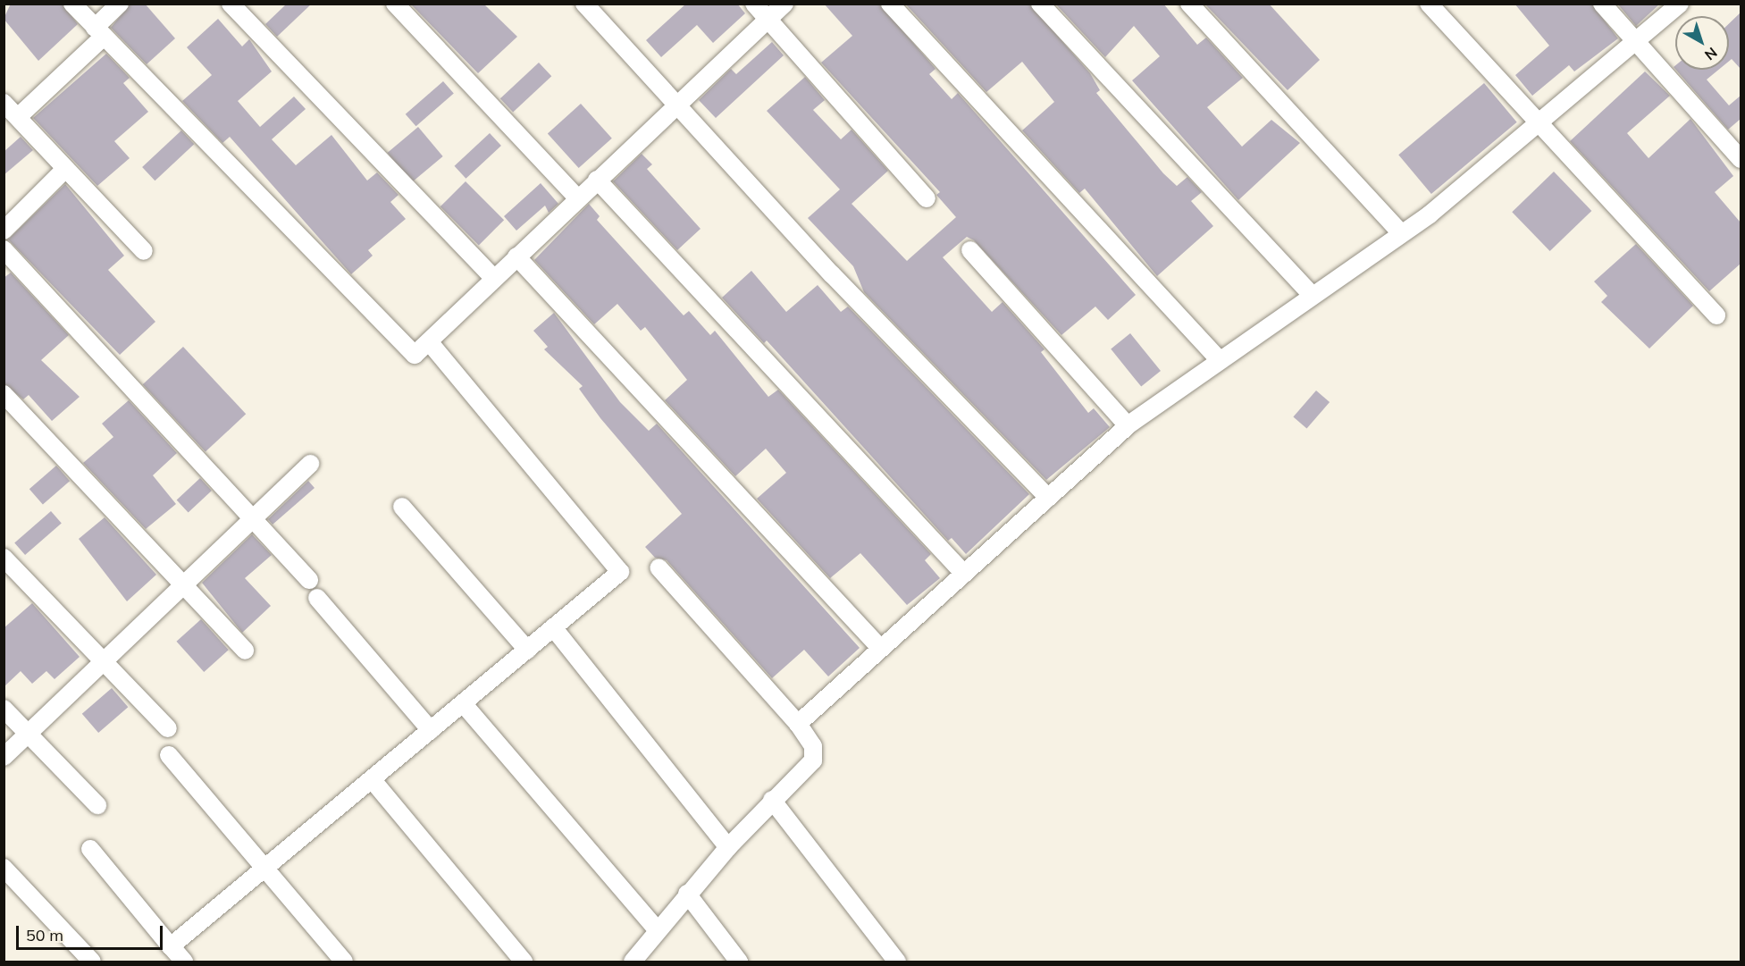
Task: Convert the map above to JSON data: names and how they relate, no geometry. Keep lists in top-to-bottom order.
{
  "scale_bar": "50 m",
  "north": "bottom right"
}
